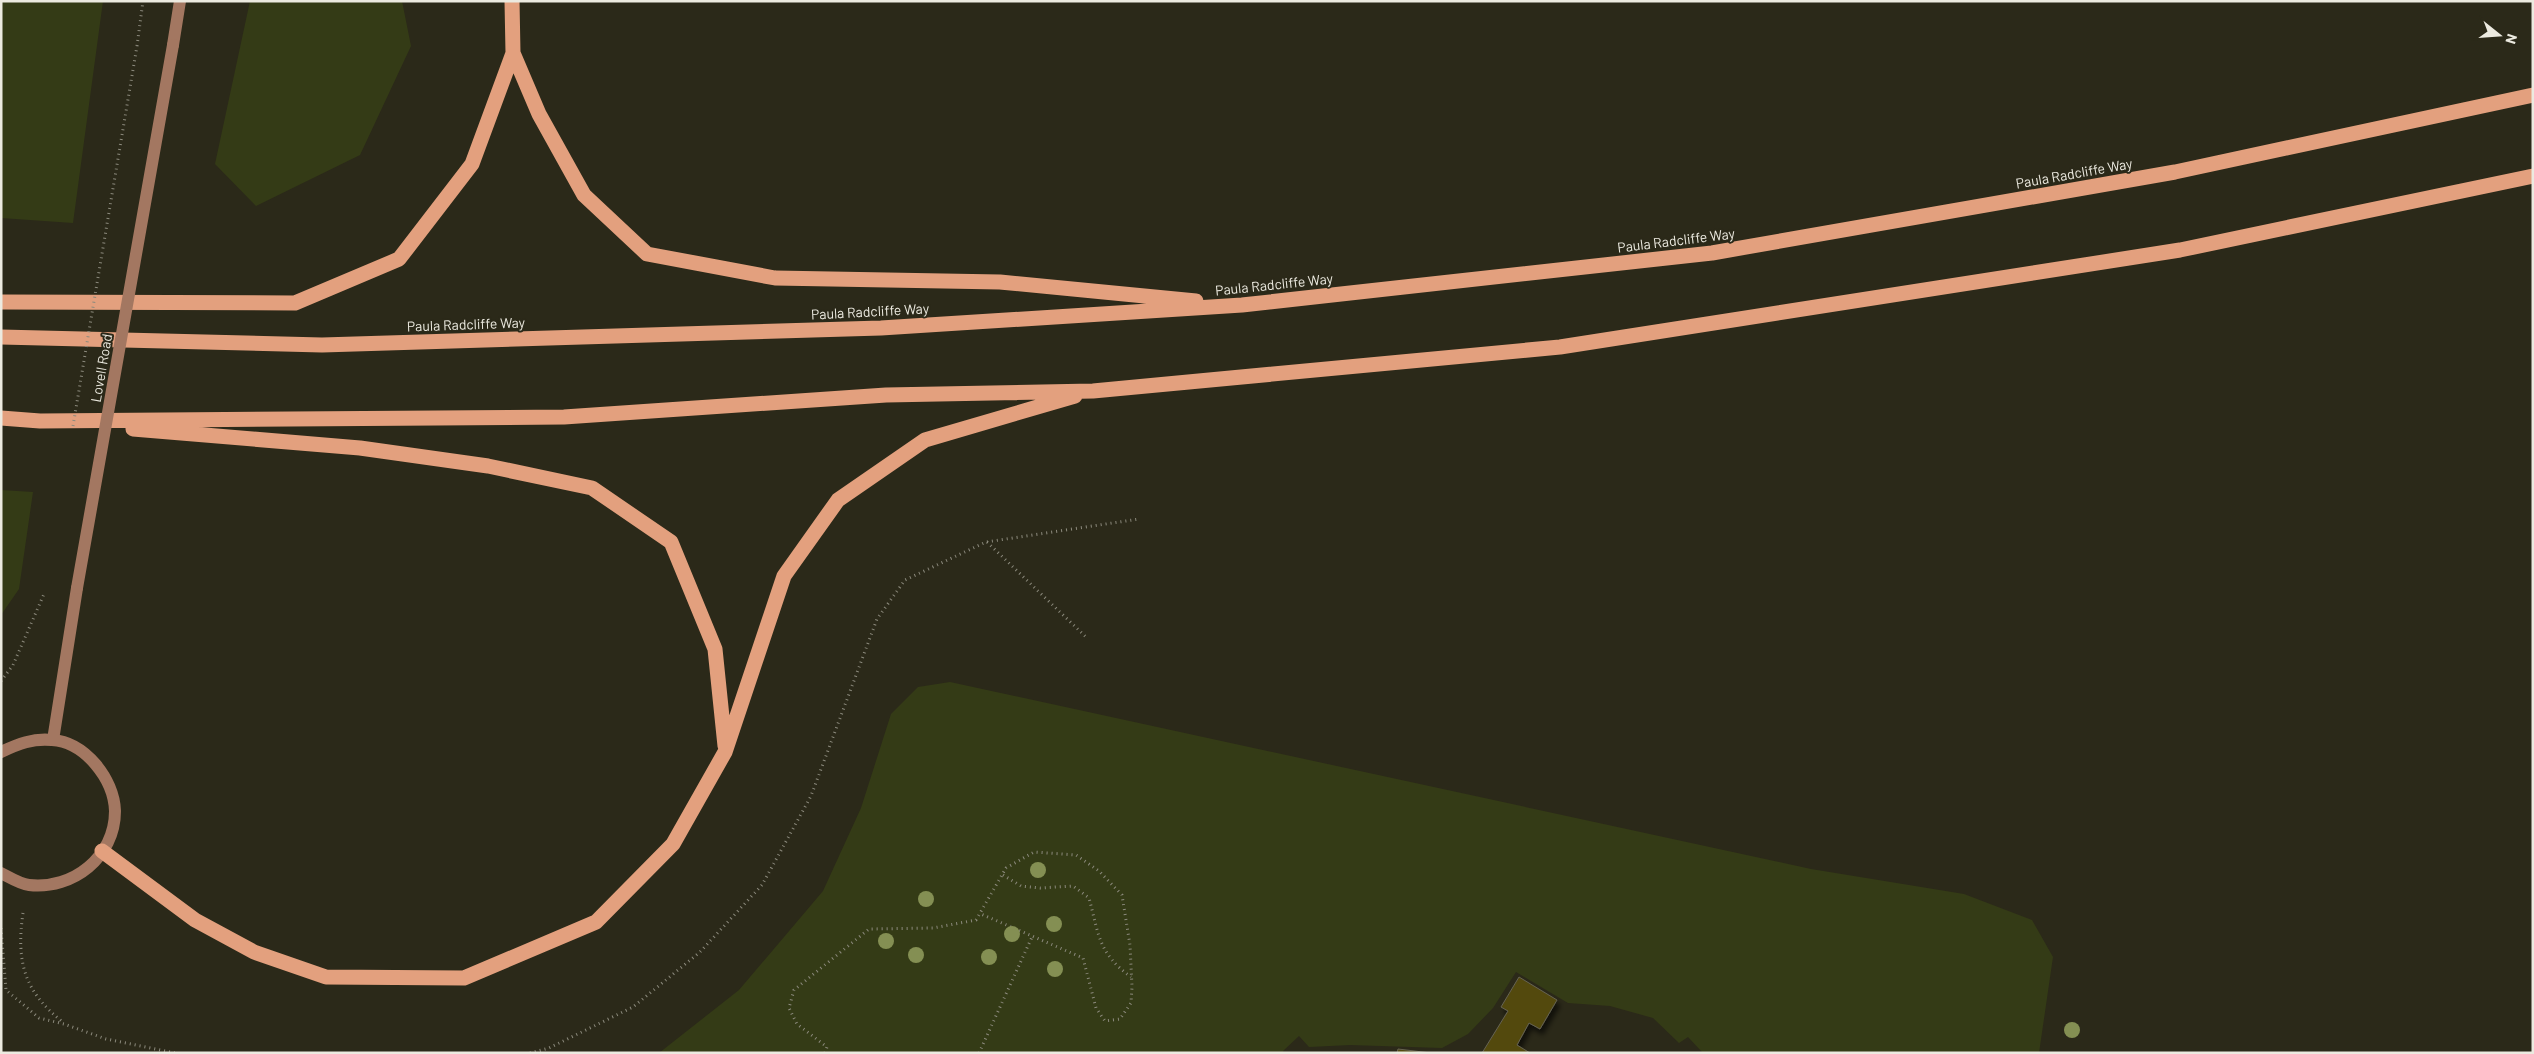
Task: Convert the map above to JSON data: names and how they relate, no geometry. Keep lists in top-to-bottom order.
{
  "streets": {
    "highway": ["Paula Radcliffe Way"],
    "street": ["Lovell Road"]
  },
  "north": "right"
}
